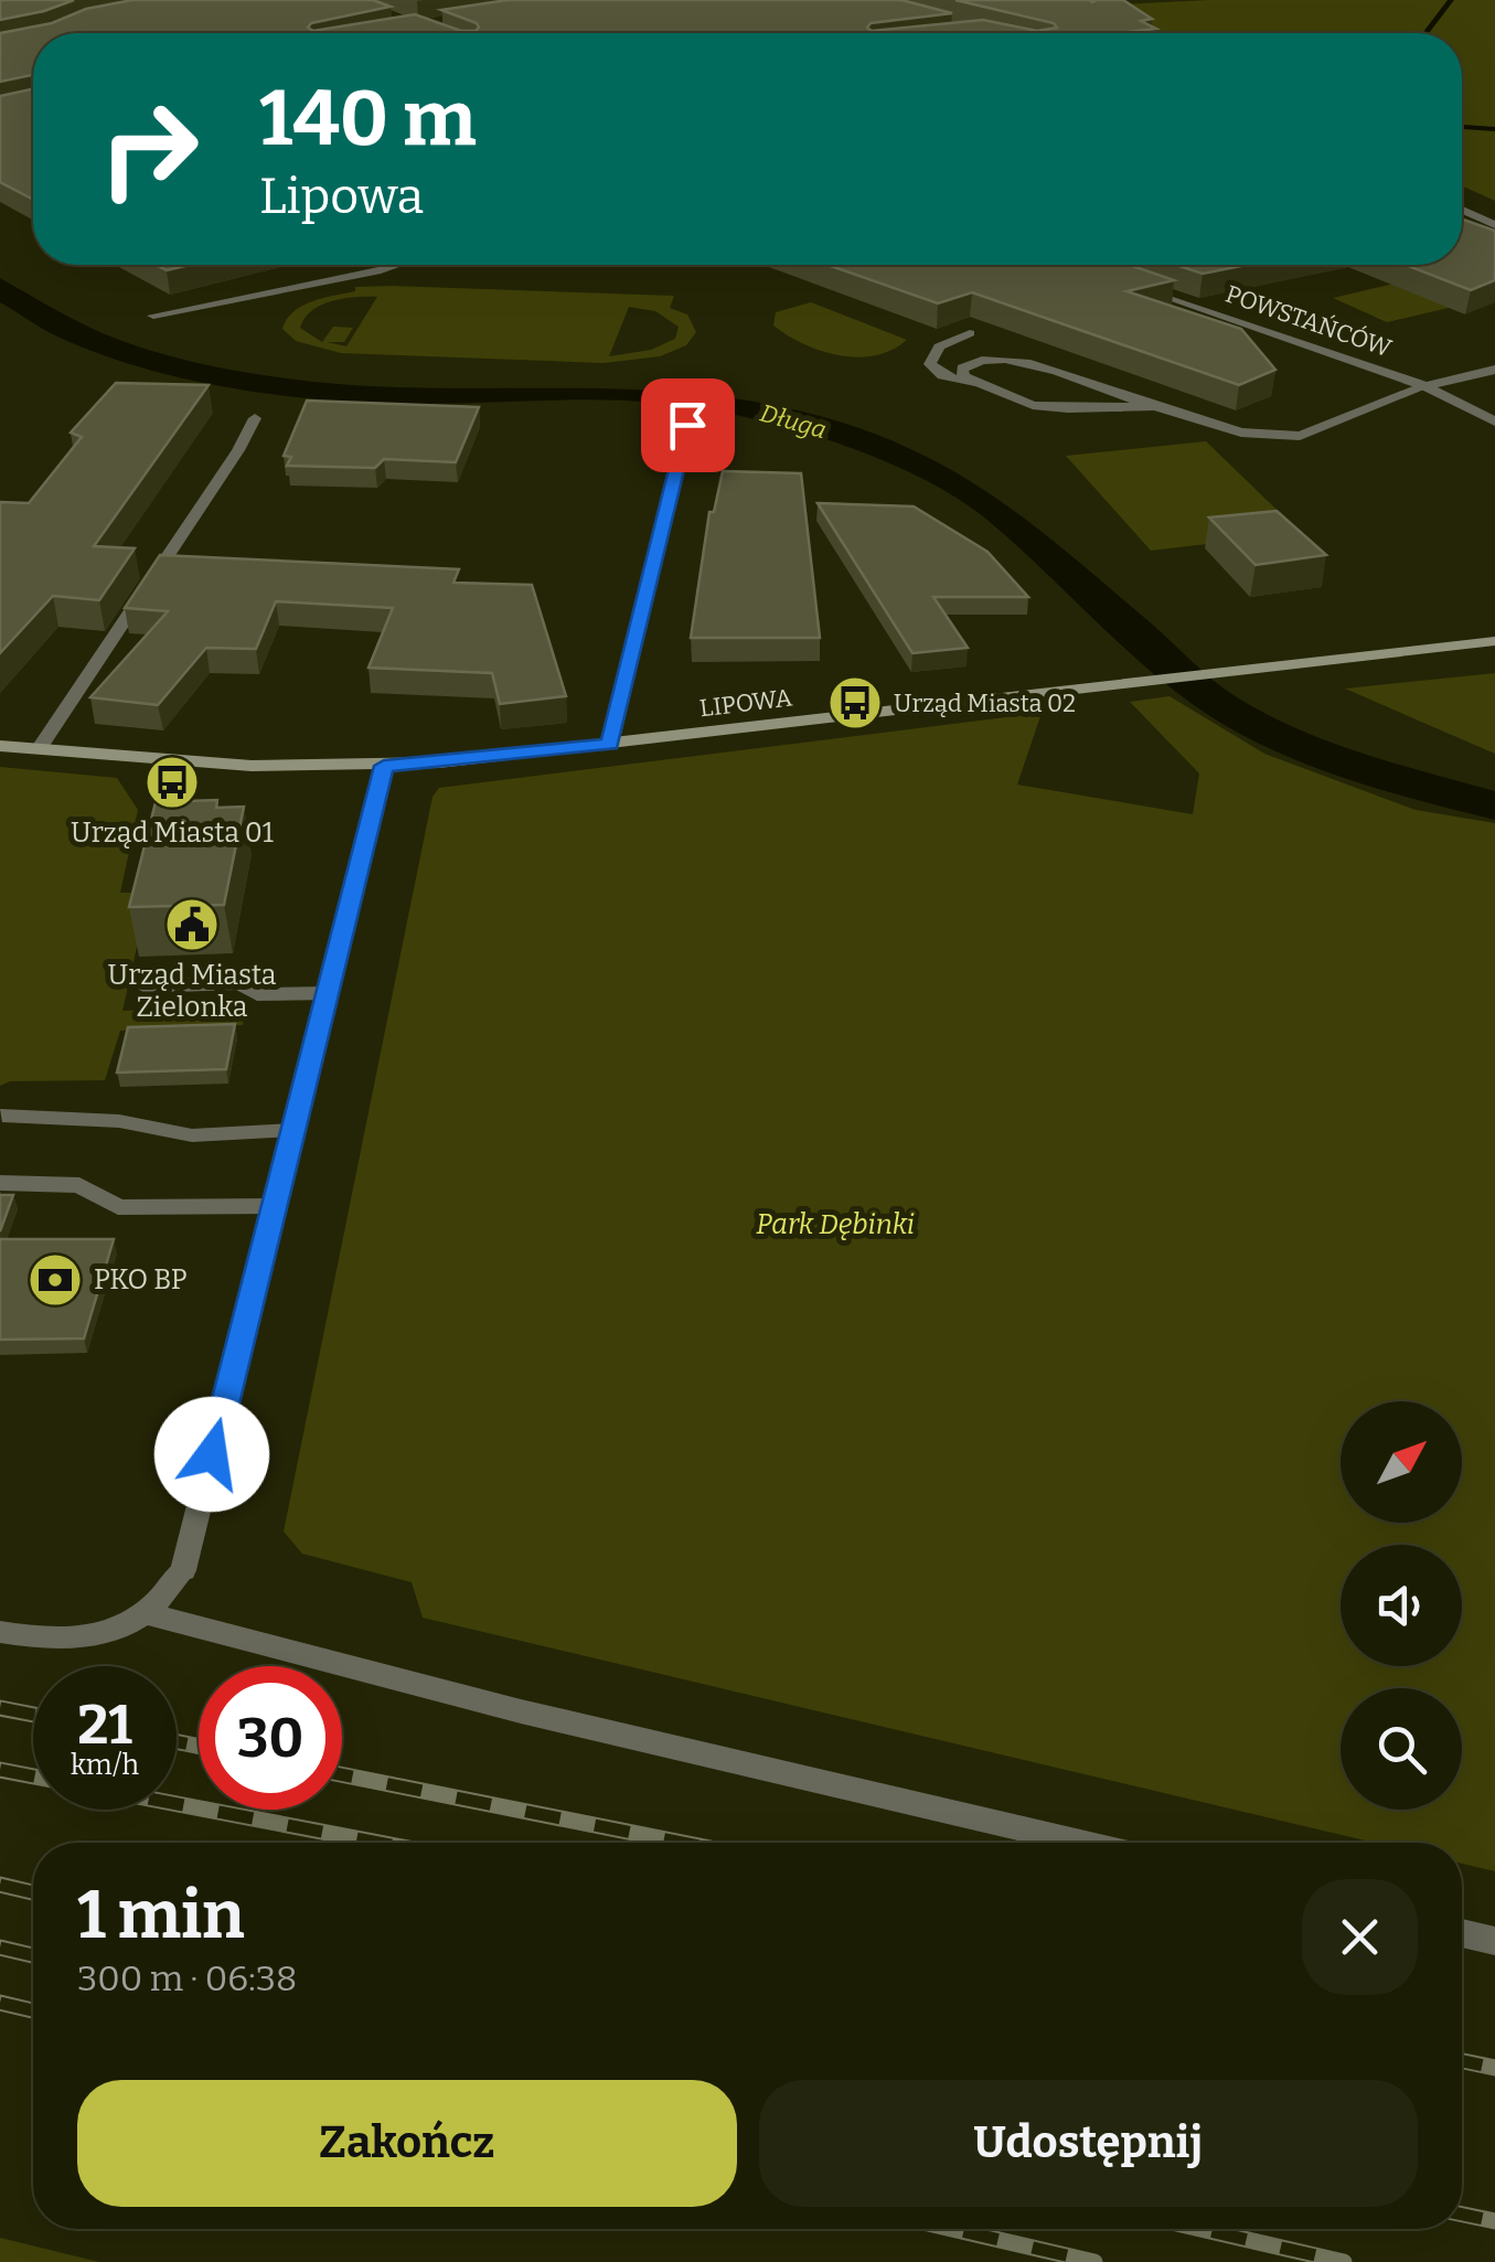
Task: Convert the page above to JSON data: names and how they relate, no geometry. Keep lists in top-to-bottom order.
{
  "streets": {
    "street": ["POWSTAŃCÓW", "LIPOWA"]
  },
  "water": ["Długa"],
  "parks": ["Park Dębinki"],
  "places": {
    "bus stop": ["Urząd Miasta 02", "Urząd Miasta 01"],
    "public building": ["Urząd Miasta Zielonka"],
    "bank": ["PKO BP"]
  },
  "north": "top right",
  "page": {
    "turn": ["140 m", "Lipowa"],
    "speed": "21 km/h",
    "limit": "30",
    "heading": ["1 min", "300 m · 06:38"],
    "buttons": ["Zakończ", "Udostępnij"]
  }
}
